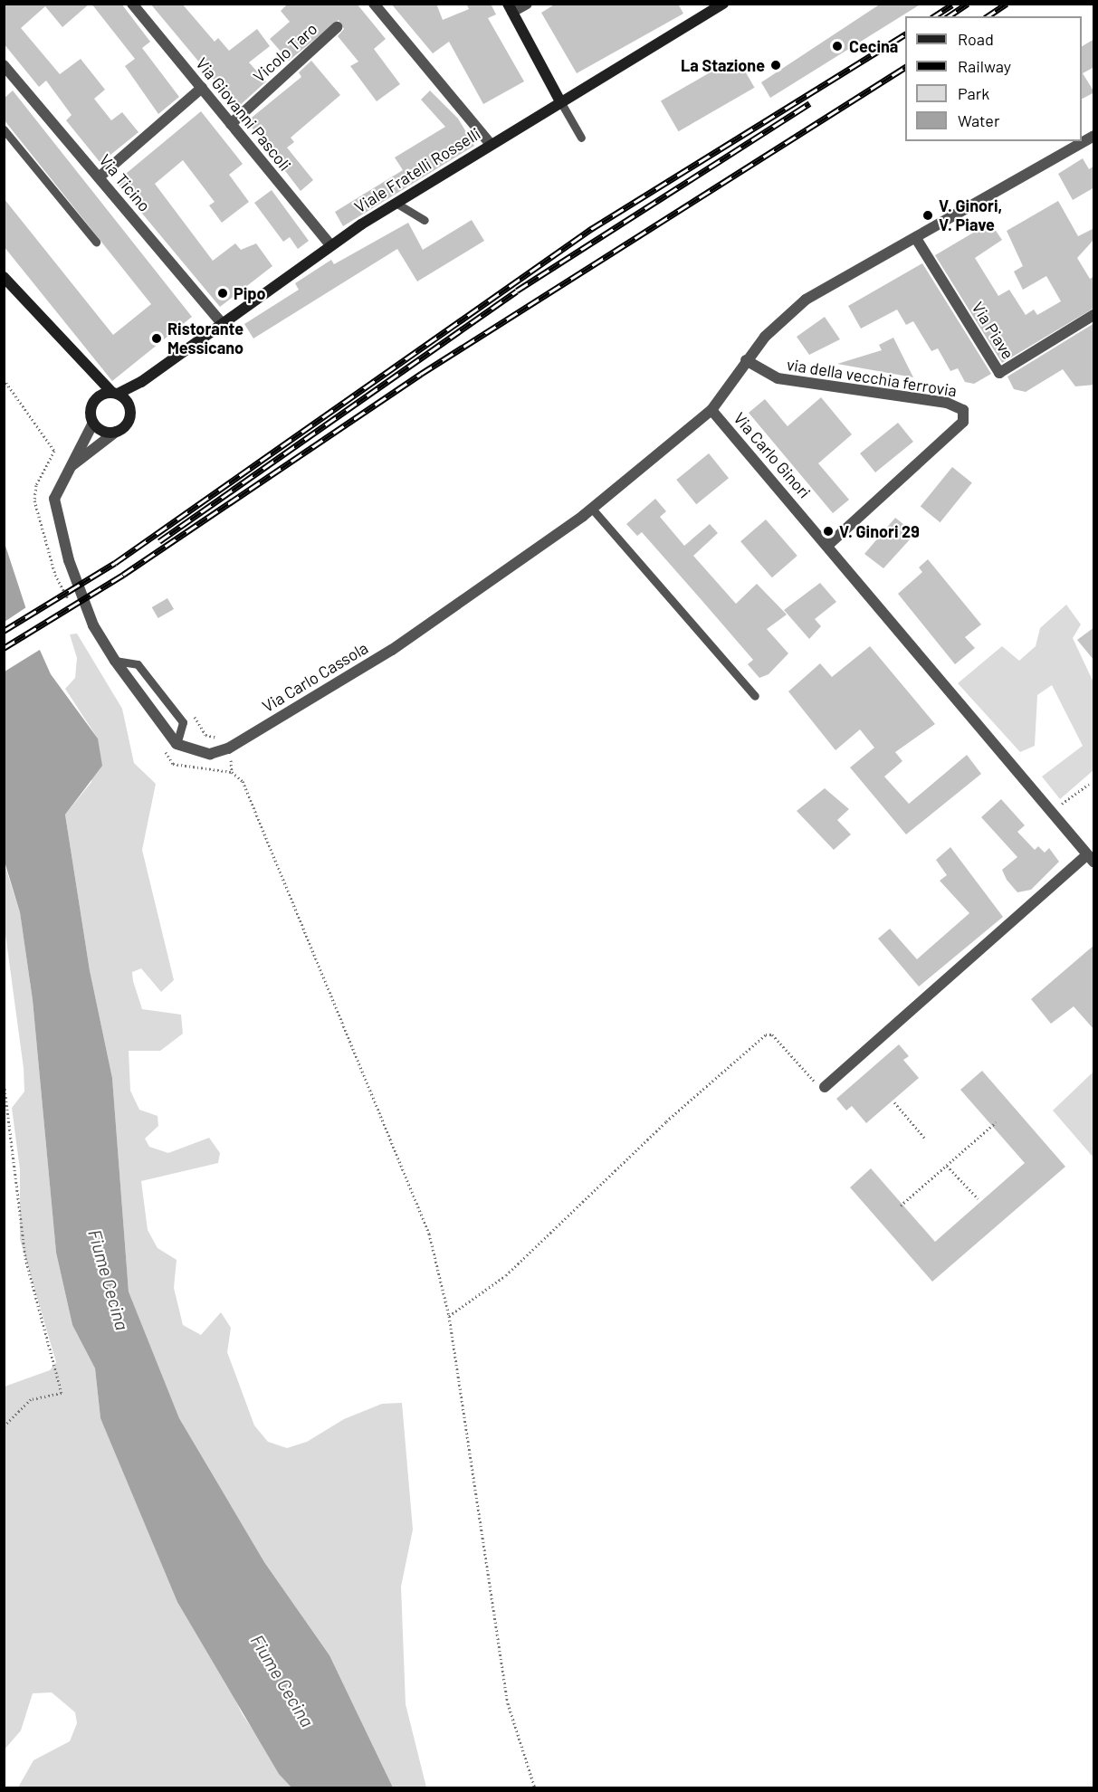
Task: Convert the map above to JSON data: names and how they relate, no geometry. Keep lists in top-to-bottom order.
{
  "streets": {
    "street": [
      "Vicolo Taro",
      "Via Giovanni Pascoli",
      "Viale Fratelli Rosselli",
      "Via Ticino",
      "Via Piave",
      "via della vecchia ferrovia",
      "Via Carlo Ginori",
      "Via Carlo Cassola"
    ]
  },
  "crossings": [
    ["Vicolo Taro", "Via Giovanni Pascoli"],
    ["Via Giovanni Pascoli", "Viale Fratelli Rosselli"],
    ["Viale Fratelli Rosselli", "Via Ticino"],
    ["Viale Fratelli Rosselli", "Via Carlo Cassola"],
    ["Via Piave", "Via Carlo Ginori"],
    ["via della vecchia ferrovia", "Via Carlo Ginori"],
    ["Via Carlo Ginori", "Via Carlo Cassola"]
  ],
  "water": ["Fiume Cecina"],
  "places": [
    "Cecina",
    "La Stazione",
    "V. Ginori, V. Piave",
    "Pipo",
    "Ristorante Messicano",
    "V. Ginori 29"
  ],
  "legend": [
    "Road",
    "Railway",
    "Park",
    "Water"
  ]
}
